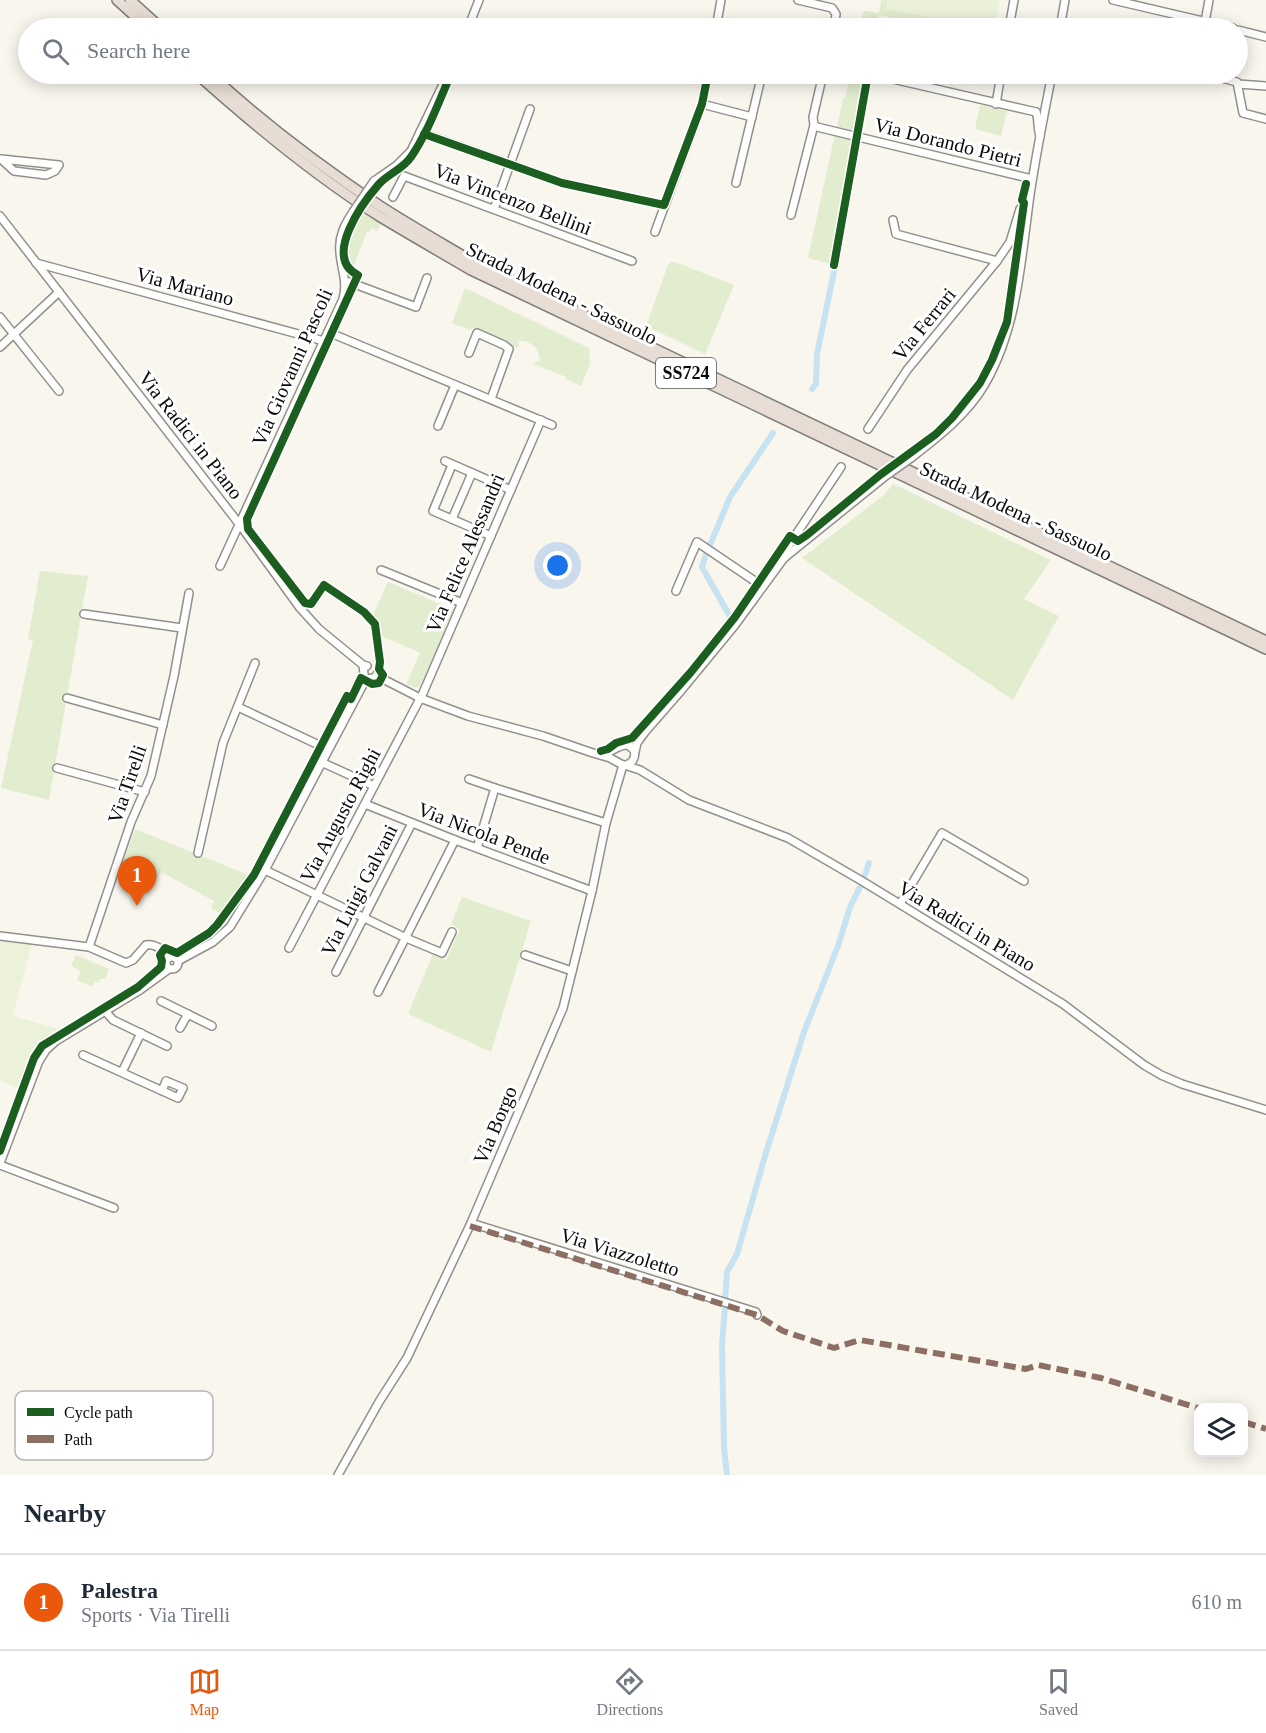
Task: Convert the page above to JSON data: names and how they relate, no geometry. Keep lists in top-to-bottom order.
{
  "streets": {
    "highway": ["Strada Modena - Sassuolo", "SS724"],
    "street": [
      "Via Dorando Pietri",
      "Via Vincenzo Bellini",
      "Via Mariano",
      "Via Ferrari",
      "Via Giovanni Pascoli",
      "Via Radici in Piano",
      "Via Felice Alessandri",
      "Via Tirelli",
      "Via Augusto Righi",
      "Via Nicola Pende",
      "Via Luigi Galvani",
      "Via Borgo",
      "Via Viazzoletto"
    ]
  },
  "crossings": [
    ["Via Mariano", "Via Giovanni Pascoli"],
    ["Via Mariano", "Via Radici in Piano"],
    ["Via Giovanni Pascoli", "Via Radici in Piano"],
    ["Via Radici in Piano", "Via Felice Alessandri"],
    ["Via Radici in Piano", "Via Augusto Righi"],
    ["Via Radici in Piano", "Via Borgo"],
    ["Via Felice Alessandri", "Via Augusto Righi"],
    ["Via Augusto Righi", "Via Nicola Pende"],
    ["Via Nicola Pende", "Via Luigi Galvani"],
    ["Via Nicola Pende", "Via Borgo"],
    ["Via Borgo", "Via Viazzoletto"]
  ],
  "legend": ["Cycle path", "Path"],
  "page": {
    "search": "Search here",
    "pins": "1",
    "heading": "Nearby",
    "list": [
      {
        "mark": "1",
        "name": "Palestra",
        "note": "Sports · Via Tirelli",
        "value": "610 m"
      }
    ],
    "nav": ["Map", "Directions", "Saved"]
  }
}
